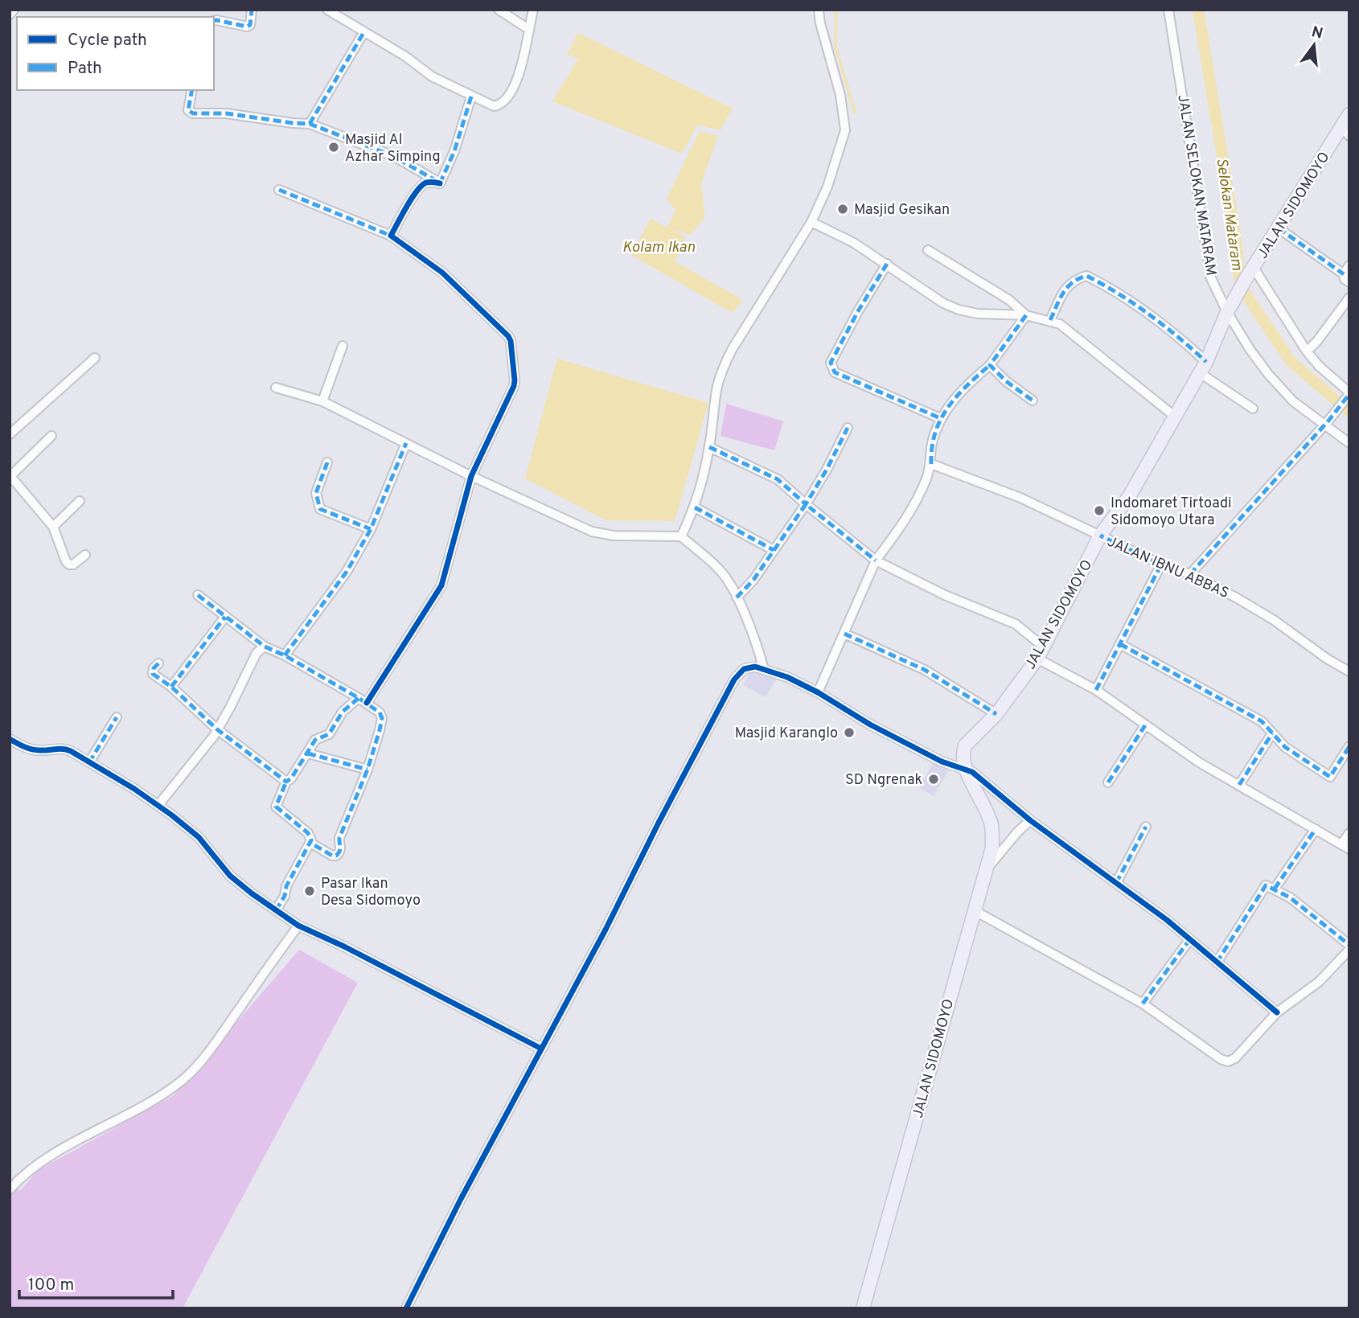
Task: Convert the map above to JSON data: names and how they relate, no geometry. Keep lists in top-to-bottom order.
{
  "streets": {
    "main road": ["JALAN SIDOMOYO"],
    "street": ["JALAN SELOKAN MATARAM", "JALAN IBNU ABBAS"]
  },
  "crossings": [
    ["JALAN SELOKAN MATARAM", "JALAN SIDOMOYO"],
    ["JALAN SIDOMOYO", "JALAN IBNU ABBAS"]
  ],
  "water": ["Selokan Mataram", "Kolam Ikan"],
  "places": [
    "Masjid Al Azhar Simping",
    "Masjid Gesikan",
    "Indomaret Tirtoadi Sidomoyo Utara",
    "Masjid Karanglo",
    "SD Ngrenak",
    "Pasar Ikan Desa Sidomoyo"
  ],
  "legend": ["Cycle path", "Path"],
  "scale_bar": "100 m",
  "north": "top"
}
